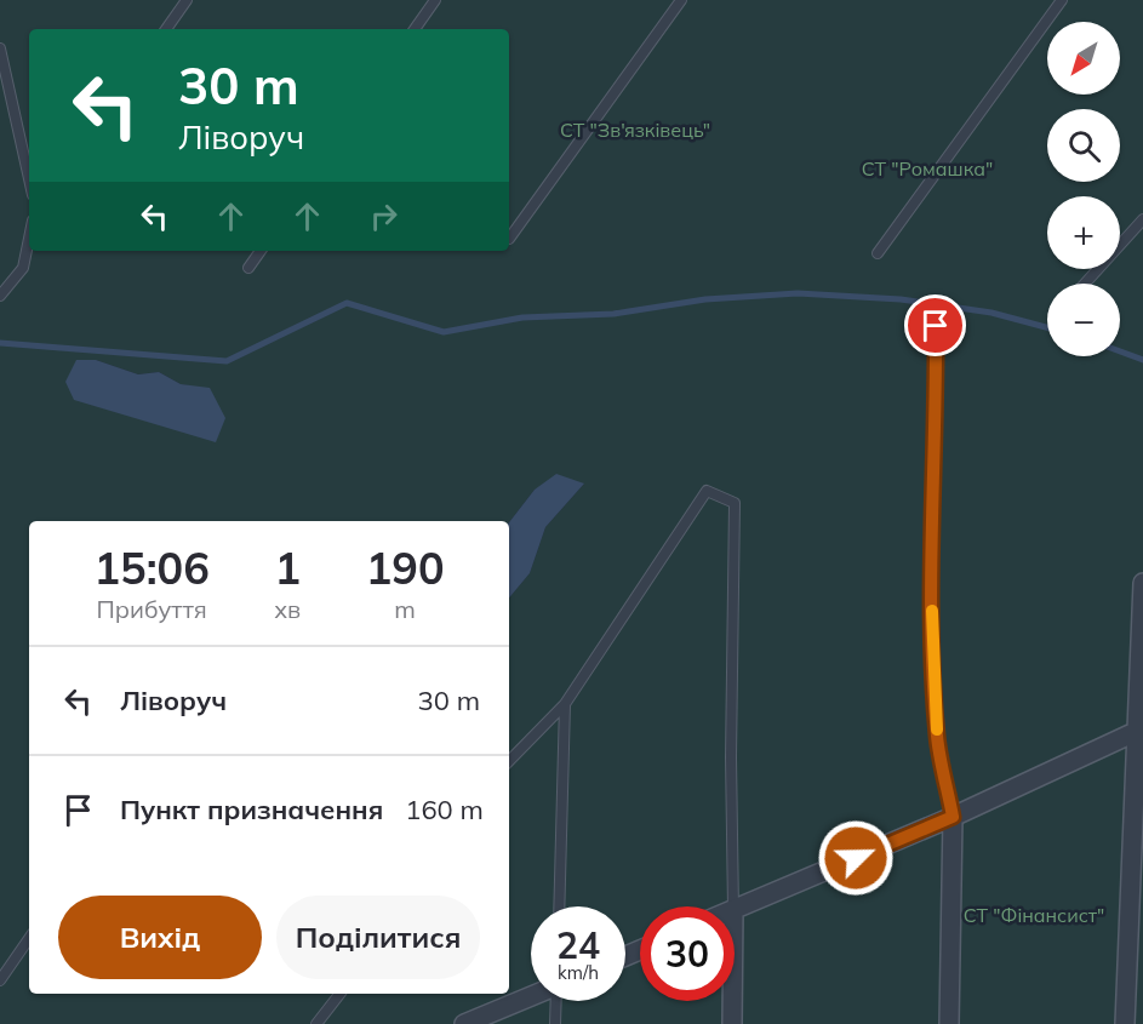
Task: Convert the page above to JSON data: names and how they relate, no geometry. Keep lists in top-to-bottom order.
{
  "parks": ["СТ \"Зв'язківець\"", "СТ \"Ромашка\"", "СТ \"Фiнансист\""],
  "north": "bottom left",
  "page": {
    "map_buttons": ["+", "−"],
    "turn": ["30 m", "Ліворуч"],
    "eta": [
      "15:06",
      "Прибуття",
      "1",
      "хв",
      "190",
      "m"
    ],
    "list": [
      {
        "name": "Ліворуч",
        "value": "30 m"
      },
      {
        "name": "Пункт призначення",
        "value": "160 m"
      }
    ],
    "buttons": ["Вихід", "Поділитися"],
    "speed": "24 km/h",
    "limit": "30"
  }
}
